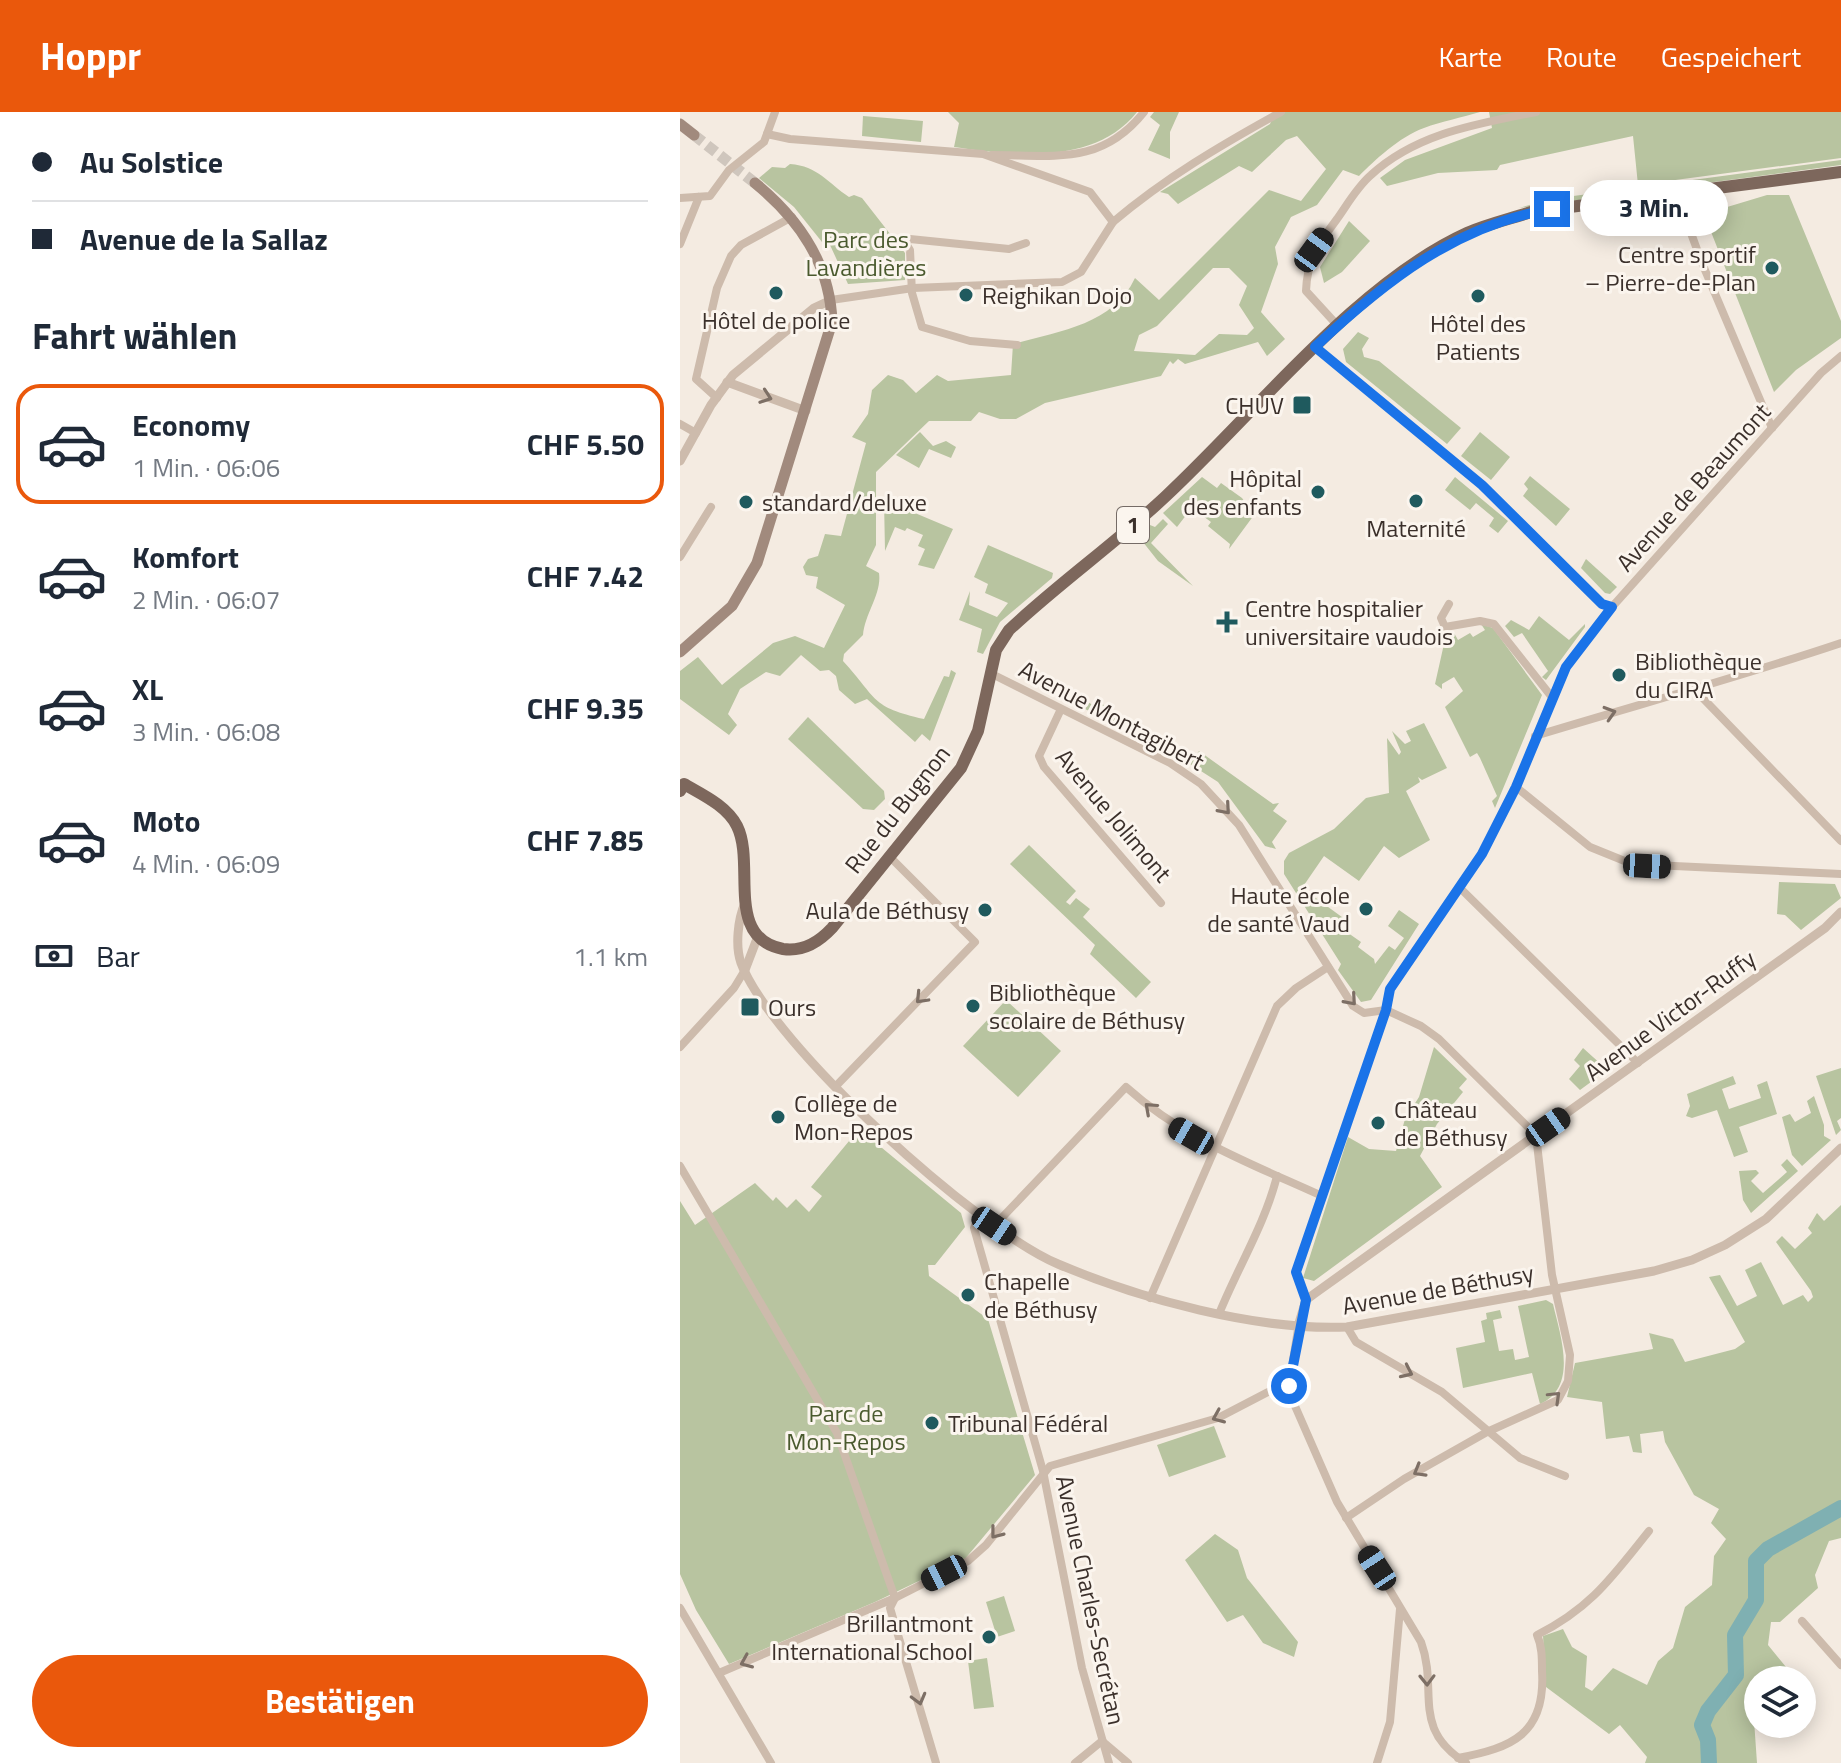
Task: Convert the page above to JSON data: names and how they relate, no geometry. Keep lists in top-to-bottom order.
{
  "streets": {
    "main road": ["1", "Rue du Bugnon"],
    "street": [
      "Avenue de Beaumont",
      "Avenue Montagibert",
      "Avenue Jolimont",
      "Avenue Victor-Ruffy",
      "Avenue de Béthusy",
      "Avenue Charles-Secrétan"
    ]
  },
  "crossings": [
    ["Avenue de Beaumont", "Avenue Montagibert"],
    ["Avenue de Beaumont", "Avenue Victor-Ruffy"],
    ["1", "Rue du Bugnon"],
    ["Avenue Montagibert", "Rue du Bugnon"],
    ["Avenue Montagibert", "Avenue Jolimont"],
    ["Avenue de Béthusy", "Avenue Charles-Secrétan"]
  ],
  "one_way": ["Avenue Montagibert"],
  "parks": ["Parc des Lavandières", "Parc de Mon-Repos"],
  "places": {
    "other": [
      "Centre sportif – Pierre-de-Plan",
      "Hôtel de police",
      "Reighikan Dojo",
      "Hôtel des Patients",
      "Hôpital des enfants",
      "Maternité",
      "standard/deluxe",
      "Bibliothèque du CIRA",
      "Haute école de santé Vaud",
      "Aula de Béthusy",
      "Bibliothèque scolaire de Béthusy",
      "Collège de Mon-Repos",
      "Château de Béthusy",
      "Chapelle de Béthusy",
      "Tribunal Fédéral",
      "Brillantmont International School"
    ],
    "transit": ["CHUV", "Ours"],
    "health": ["Centre hospitalier universitaire vaudois"]
  },
  "page": {
    "header": "Hoppr",
    "nav": ["Karte", "Route", "Gespeichert"],
    "banner": ["Au Solstice", "Avenue de la Sallaz"],
    "bubble": "3 Min.",
    "heading": "Fahrt wählen",
    "list": [
      {
        "name": "Economy",
        "note": "1 Min. · 06:06",
        "value": "CHF 5.50"
      },
      {
        "name": "Komfort",
        "note": "2 Min. · 06:07",
        "value": "CHF 7.42"
      },
      {
        "name": "XL",
        "note": "3 Min. · 06:08",
        "value": "CHF 9.35"
      },
      {
        "name": "Moto",
        "note": "4 Min. · 06:09",
        "value": "CHF 7.85"
      }
    ],
    "pay": ["Bar", "1.1 km"],
    "buttons": "Bestätigen"
  }
}
